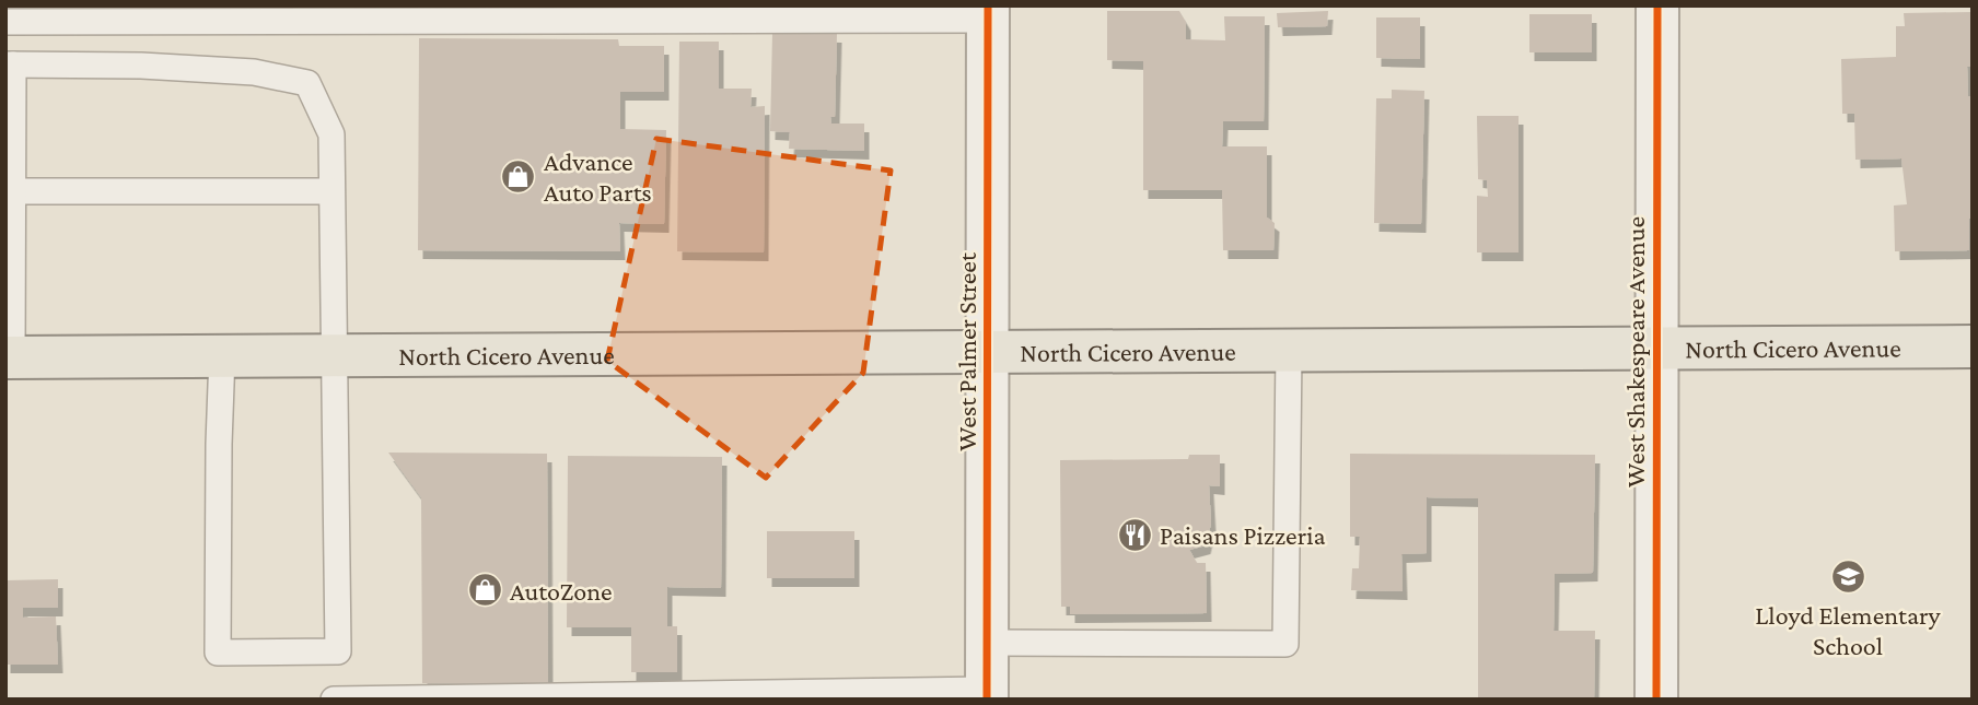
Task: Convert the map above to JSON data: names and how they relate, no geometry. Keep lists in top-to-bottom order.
{
  "streets": {
    "main road": ["North Cicero Avenue"],
    "street": ["West Palmer Street", "West Shakespeare Avenue"]
  },
  "crossings": [
    ["North Cicero Avenue", "West Palmer Street"],
    ["North Cicero Avenue", "West Shakespeare Avenue"]
  ],
  "places": {
    "shop": ["Advance Auto Parts", "AutoZone"],
    "restaurant": ["Paisans Pizzeria"],
    "school or university": ["Lloyd Elementary School"]
  }
}
